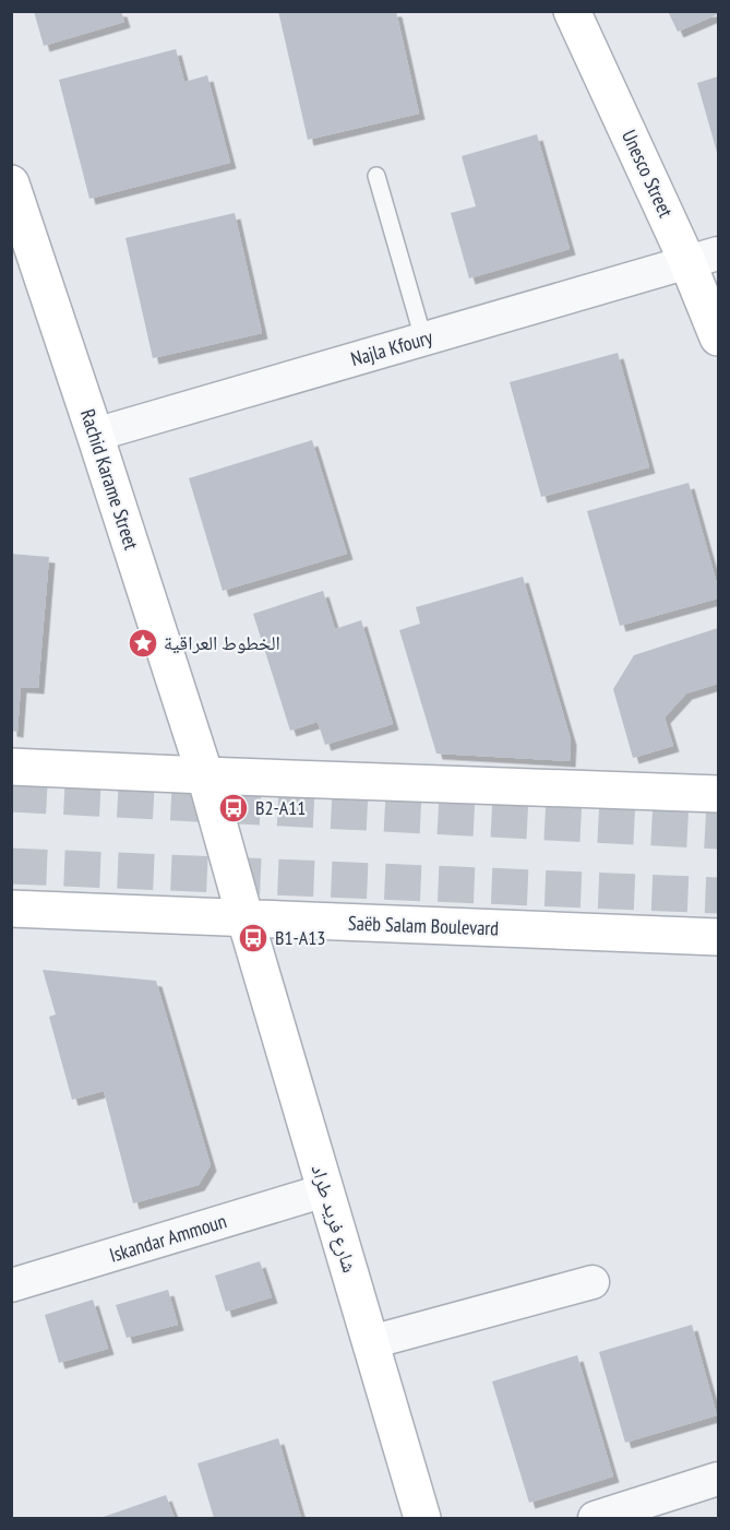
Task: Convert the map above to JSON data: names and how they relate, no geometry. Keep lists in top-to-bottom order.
{
  "streets": {
    "street": [
      "Unesco Street",
      "Najla Kfoury",
      "Rachid Karame Street",
      "Saëb Salam Boulevard",
      "شارع فريد طراد",
      "Iskandar Ammoun"
    ]
  },
  "crossings": [
    ["Unesco Street", "Najla Kfoury"],
    ["Najla Kfoury", "Rachid Karame Street"],
    ["Rachid Karame Street", "Saëb Salam Boulevard"],
    ["Rachid Karame Street", "شارع فريد طراد"],
    ["Saëb Salam Boulevard", "شارع فريد طراد"],
    ["شارع فريد طراد", "Iskandar Ammoun"]
  ],
  "places": {
    "place": ["الخطوط العراقية"],
    "bus stop": ["B2-A11", "B1-A13"]
  }
}
